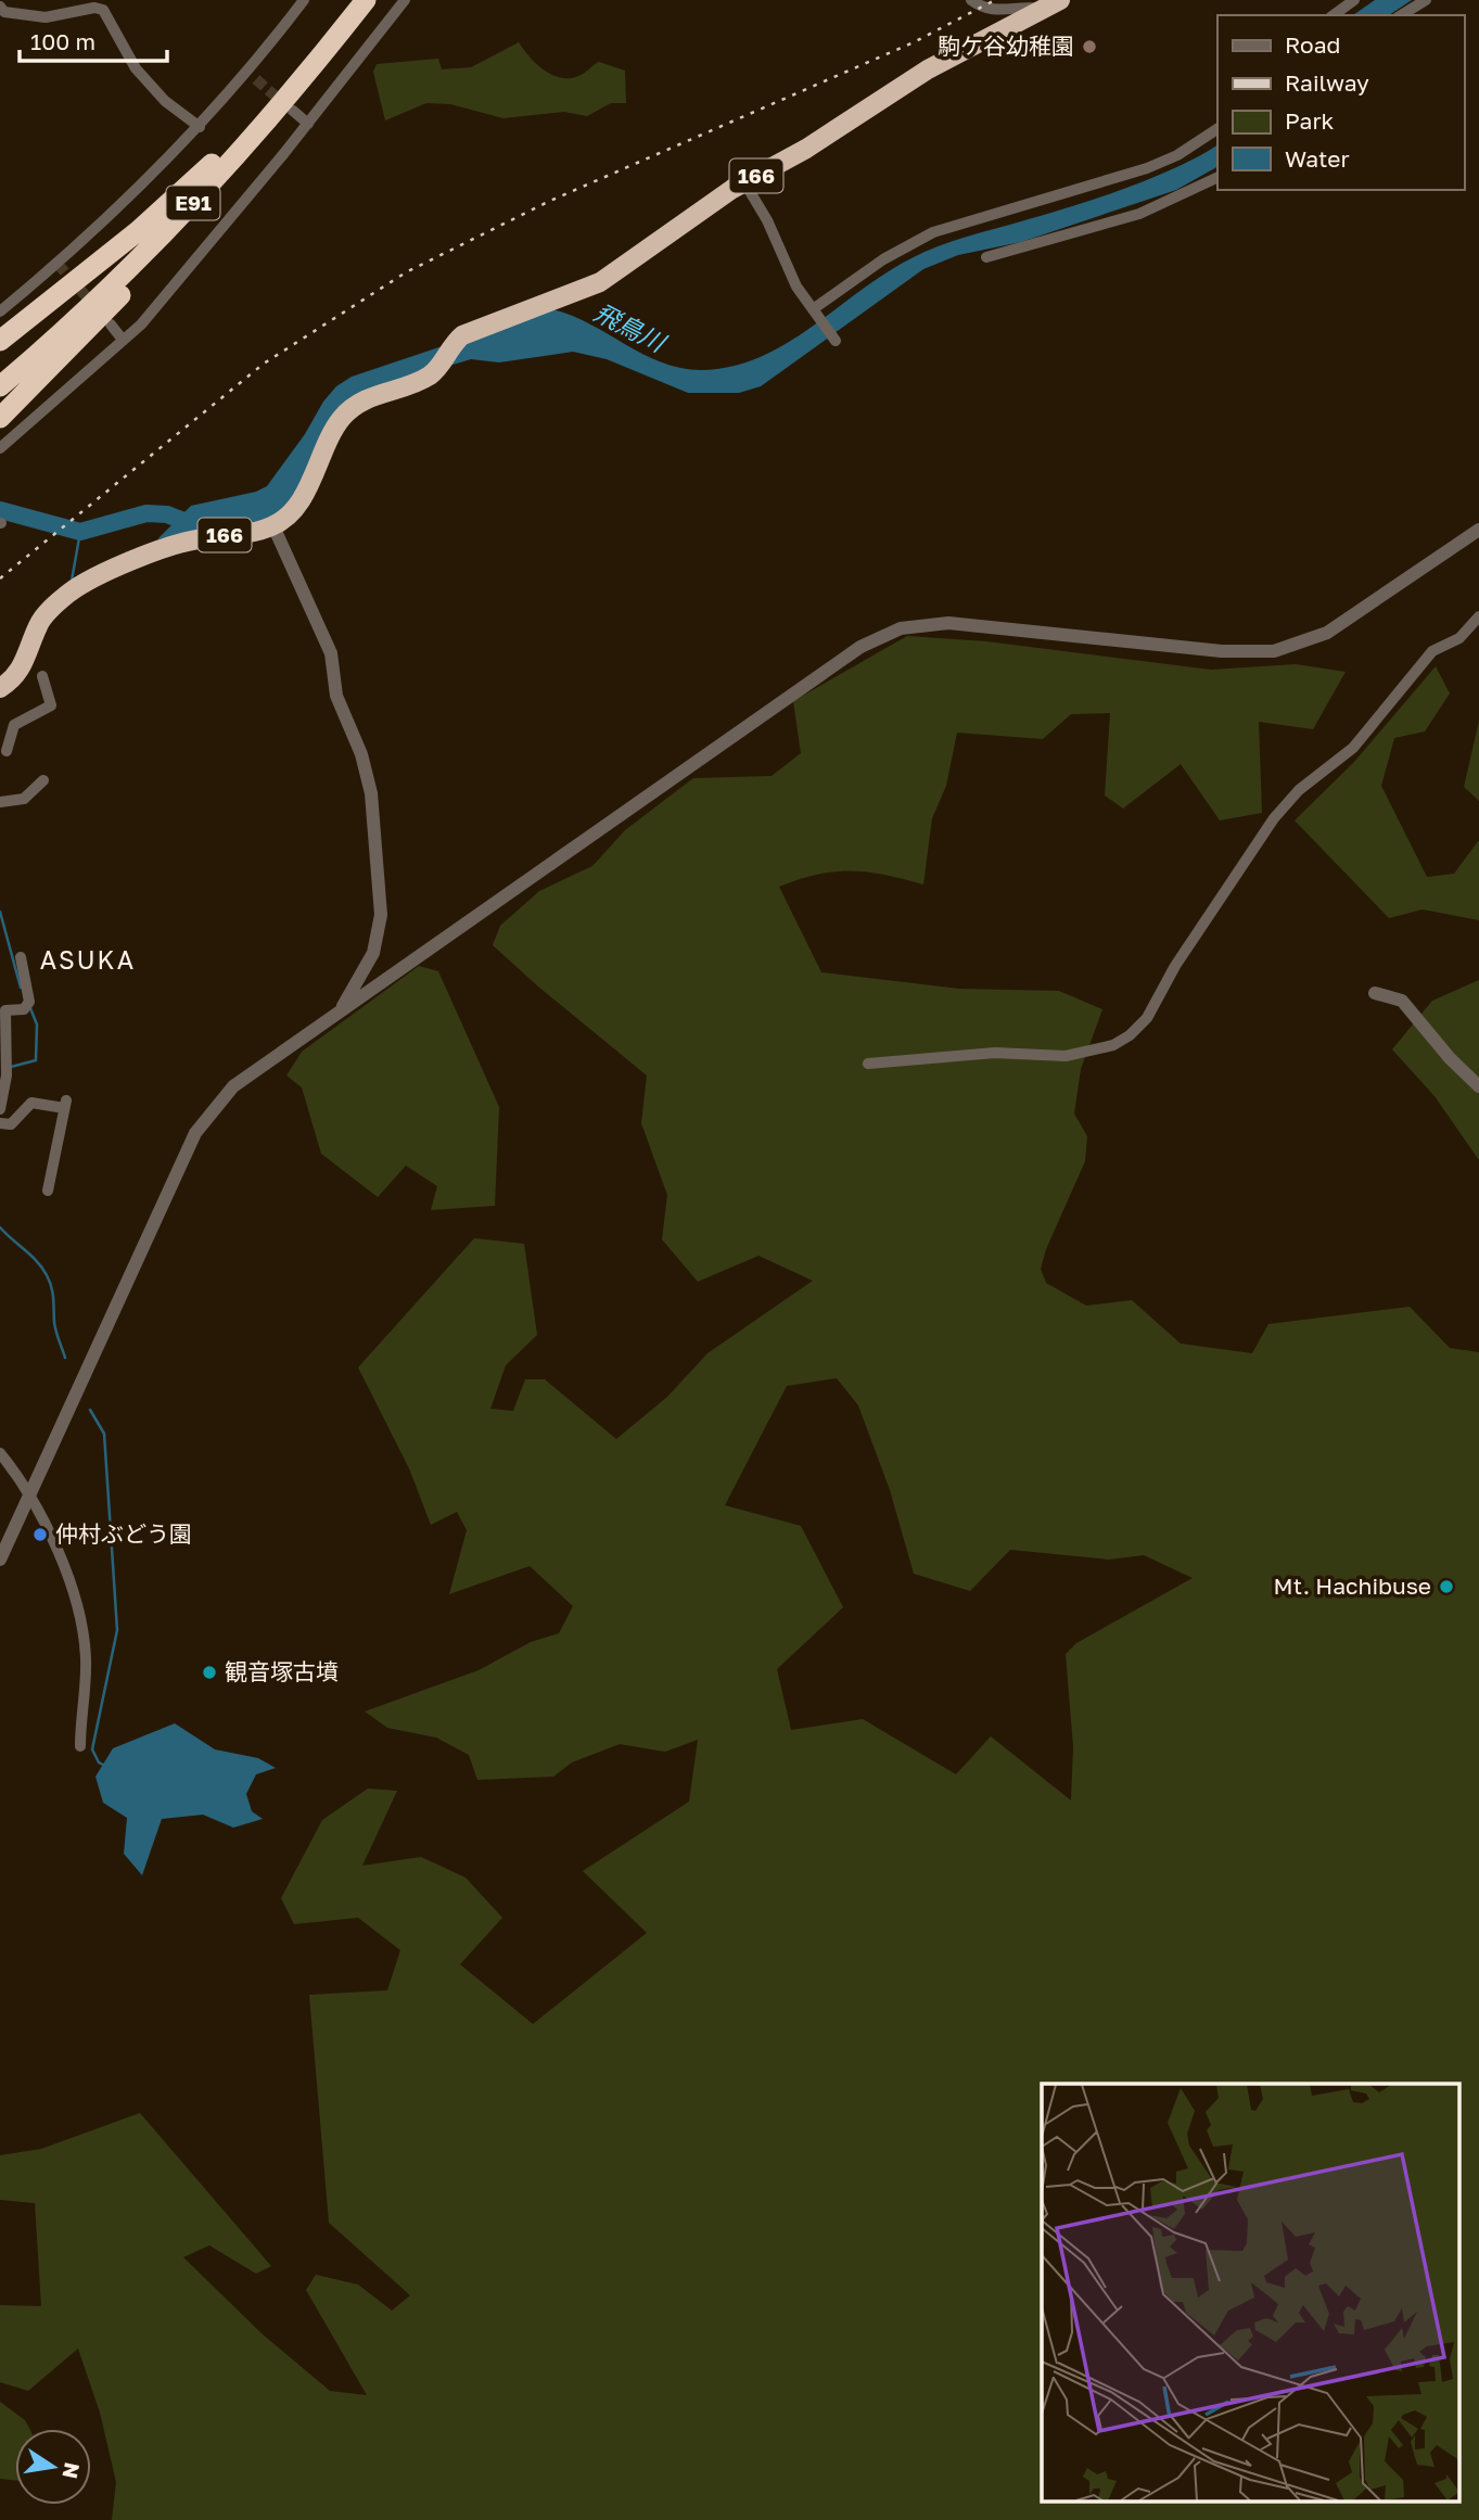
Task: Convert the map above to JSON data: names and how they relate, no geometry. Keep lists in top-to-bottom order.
{
  "streets": {
    "highway": ["166", "E91"]
  },
  "districts": ["ASUKA"],
  "water": ["飛鳥川"],
  "places": [
    "駒ケ谷幼稚園",
    "仲村ぶどう園",
    "Mt. Hachibuse",
    "観音塚古墳"
  ],
  "legend": [
    "Road",
    "Railway",
    "Park",
    "Water"
  ],
  "scale_bar": "100 m",
  "north": "right"
}
